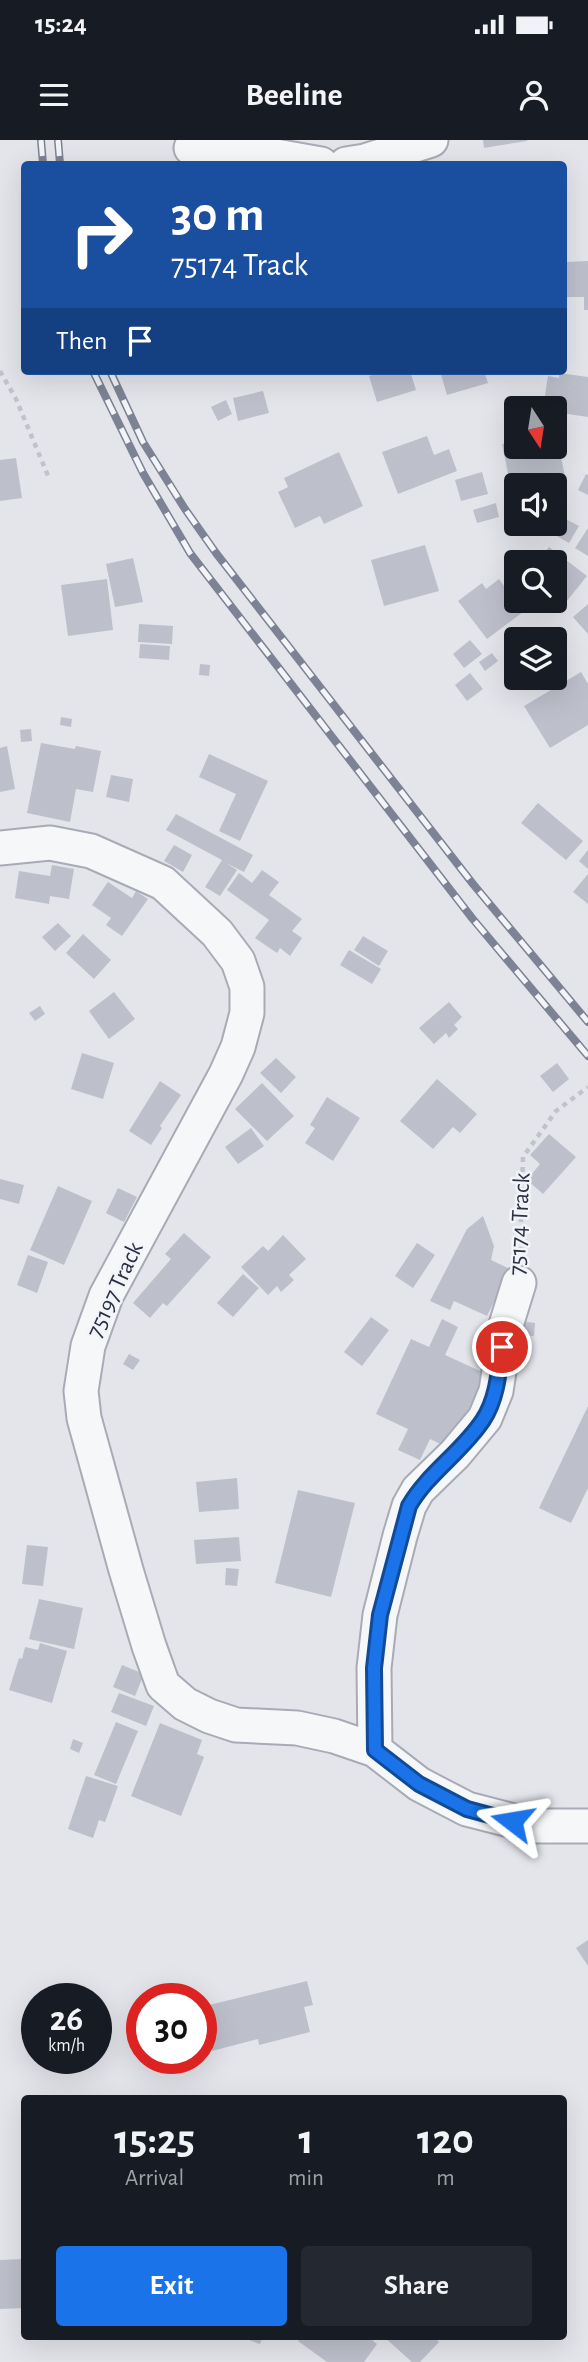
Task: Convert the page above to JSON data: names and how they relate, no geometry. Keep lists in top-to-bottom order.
{
  "streets": {
    "street": ["75174 Track", "75197 Track"]
  },
  "crossings": [
    ["75174 Track", "75197 Track"]
  ],
  "north": "bottom",
  "page": {
    "status": "15:24",
    "header": "Beeline",
    "turn": ["30 m", "75174 Track"],
    "then": "Then",
    "speed": "26 km/h",
    "limit": "30",
    "eta": [
      "15:25",
      "Arrival",
      "1",
      "min",
      "120",
      "m"
    ],
    "buttons": ["Exit", "Share"]
  }
}
